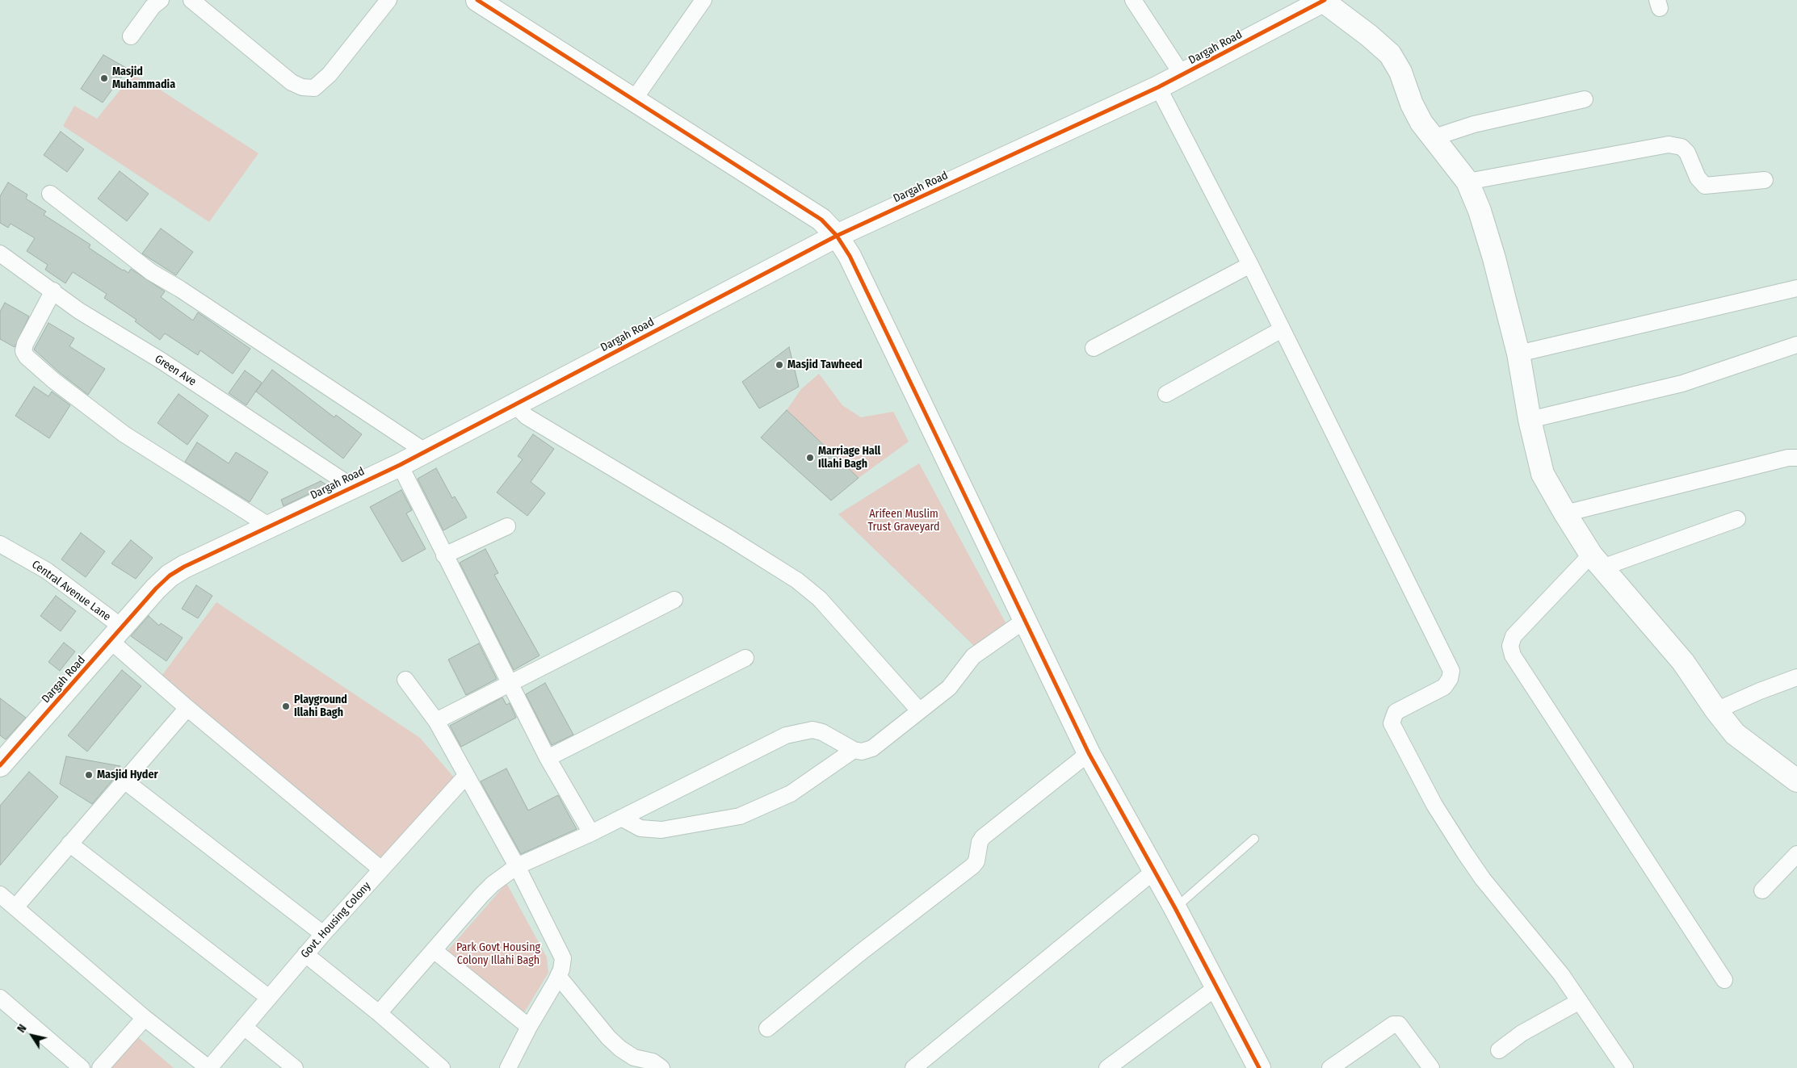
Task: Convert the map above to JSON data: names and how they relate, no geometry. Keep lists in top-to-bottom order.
{
  "streets": {
    "street": [
      "Dargah Road",
      "Green Ave",
      "Central Avenue Lane",
      "Govt. Housing Colony"
    ]
  },
  "crossings": [
    ["Dargah Road", "Green Ave"],
    ["Dargah Road", "Central Avenue Lane"],
    ["Central Avenue Lane", "Govt. Housing Colony"]
  ],
  "parks": ["Arifeen Muslim Trust Graveyard", "Park Govt Housing Colony Illahi Bagh"],
  "places": [
    "Masjid Muhammadia",
    "Masjid Tawheed",
    "Marriage Hall Illahi Bagh",
    "Playground Illahi Bagh",
    "Masjid Hyder"
  ],
  "north": "top left"
}
